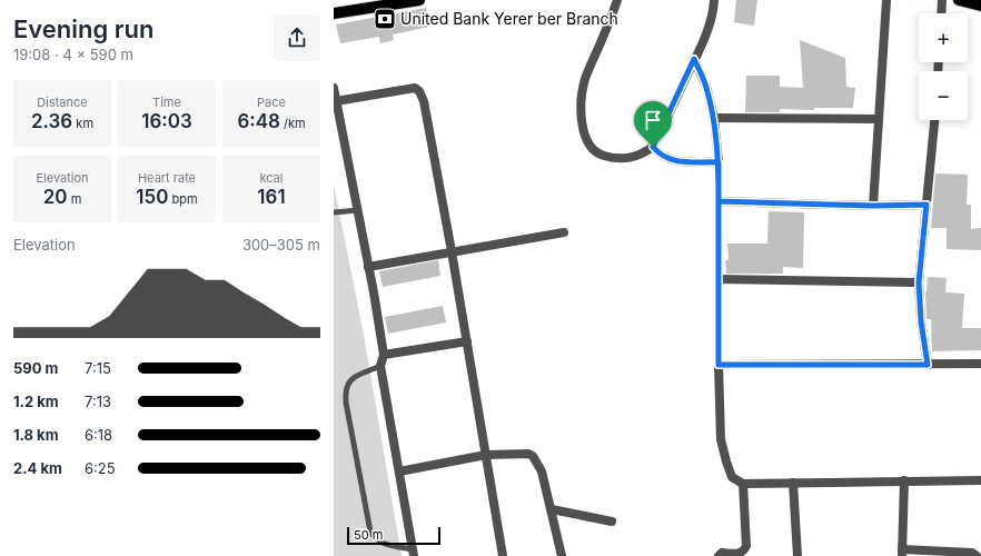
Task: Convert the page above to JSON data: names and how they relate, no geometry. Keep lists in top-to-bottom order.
{
  "places": {
    "bank": ["United Bank Yerer ber Branch"]
  },
  "scale_bar": "50 m",
  "page": {
    "heading": ["Evening run", "19:08 · 4 × 590 m"],
    "map_buttons": ["+", "−"],
    "stats": [
      ["Distance", "2.36 km"],
      ["Time", "16:03"],
      ["Pace", "6:48 /km"],
      ["Elevation", "20 m"],
      ["Heart rate", "150 bpm"],
      ["kcal", "161"]
    ],
    "chart": ["Elevation", "300–305 m"],
    "list": [
      {
        "name": "590 m",
        "note": "7:15"
      },
      {
        "name": "1.2 km",
        "note": "7:13"
      },
      {
        "name": "1.8 km",
        "note": "6:18"
      },
      {
        "name": "2.4 km",
        "note": "6:25"
      }
    ],
    "scale": "50 m"
  }
}
